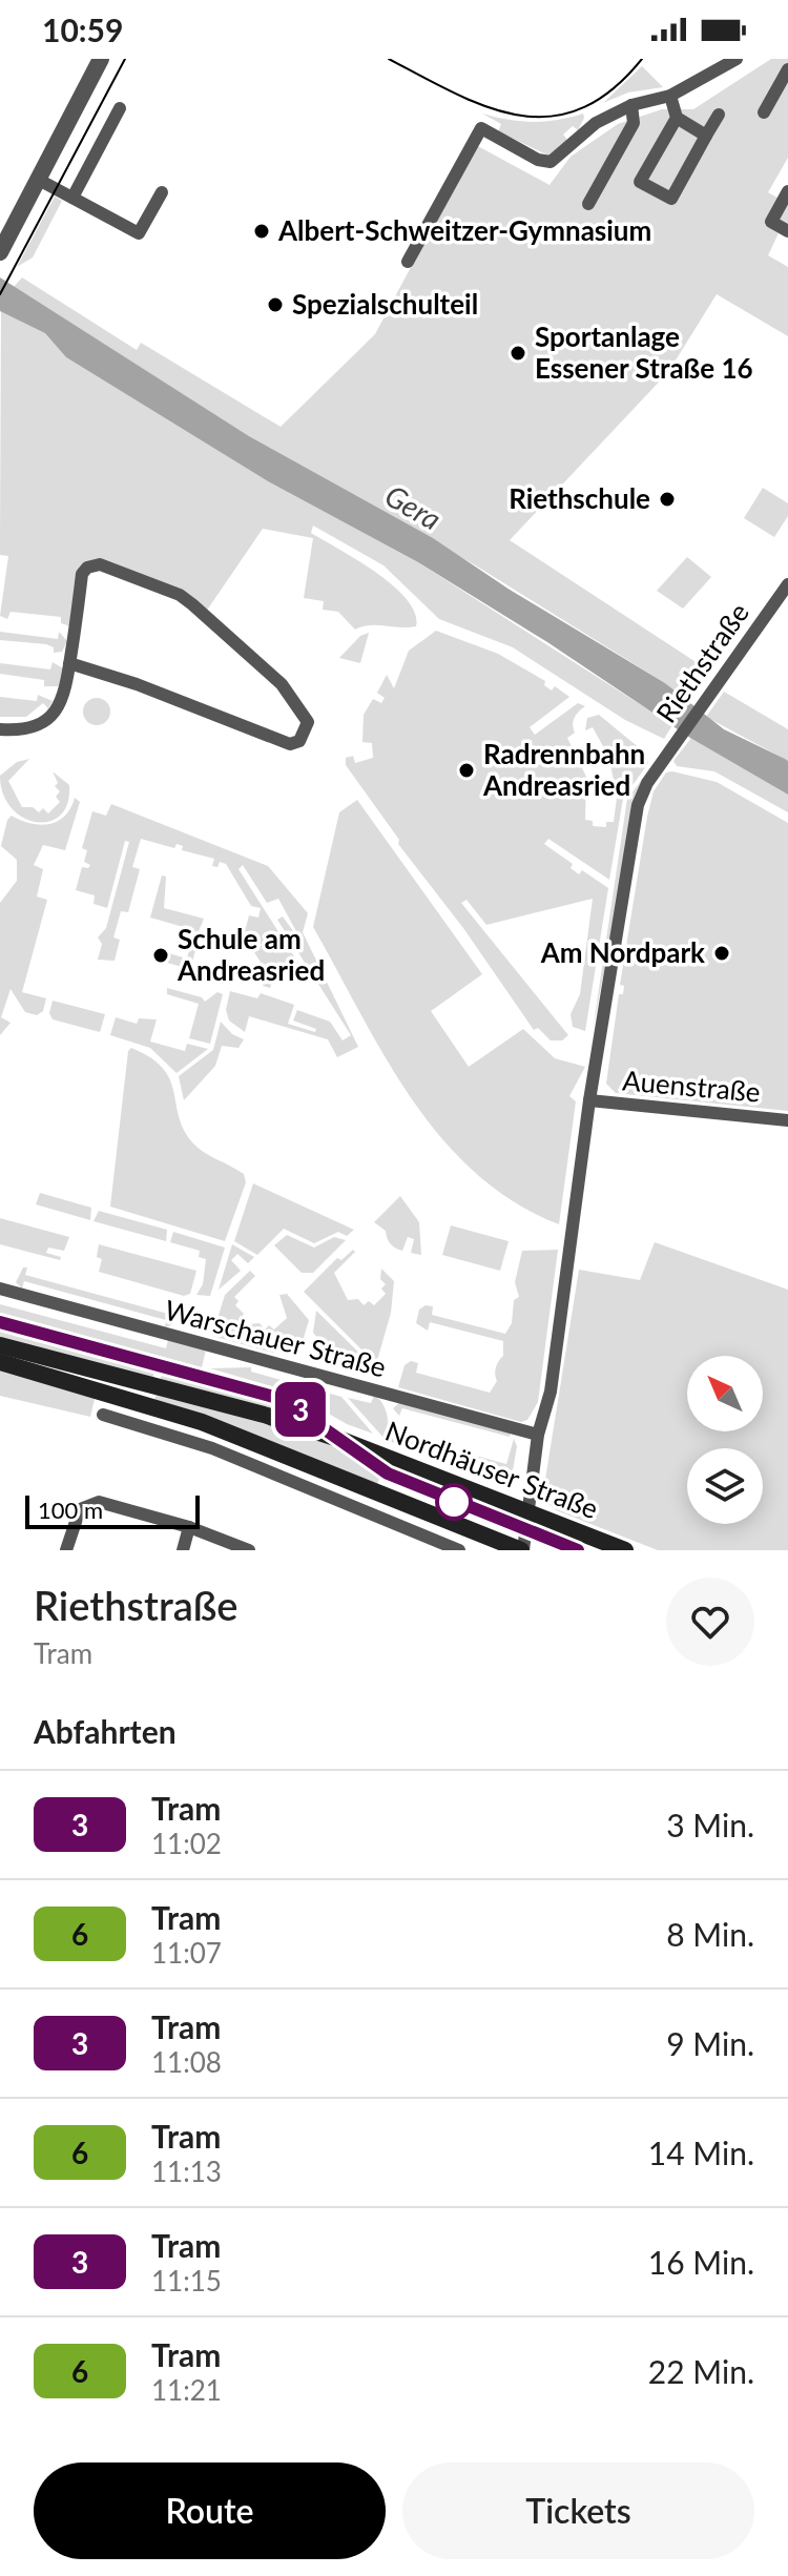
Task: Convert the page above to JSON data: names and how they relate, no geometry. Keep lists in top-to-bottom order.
{
  "streets": {
    "main road": ["Nordhäuser Straße"],
    "street": ["Riethstraße", "Auenstraße", "Warschauer Straße"]
  },
  "crossings": [
    ["Riethstraße", "Auenstraße"],
    ["Riethstraße", "Warschauer Straße"],
    ["Riethstraße", "Nordhäuser Straße"]
  ],
  "water": ["Gera"],
  "places": [
    "Albert-Schweitzer-Gymnasium",
    "Spezialschulteil",
    "Sportanlage Essener Straße 16",
    "Riethschule",
    "Radrennbahn Andreasried",
    "Am Nordpark",
    "Schule am Andreasried"
  ],
  "lines": ["tram line 3"],
  "scale_bar": "100 m",
  "north": "top left",
  "page": {
    "status": "10:59",
    "on_map": "3",
    "scale": "100 m",
    "heading": [
      ["Riethstraße", "Tram"],
      "Abfahrten"
    ],
    "list": [
      {
        "mark": "3",
        "name": "Tram",
        "note": "11:02",
        "value": "3 Min."
      },
      {
        "mark": "6",
        "name": "Tram",
        "note": "11:07",
        "value": "8 Min."
      },
      {
        "mark": "3",
        "name": "Tram",
        "note": "11:08",
        "value": "9 Min."
      },
      {
        "mark": "6",
        "name": "Tram",
        "note": "11:13",
        "value": "14 Min."
      },
      {
        "mark": "3",
        "name": "Tram",
        "note": "11:15",
        "value": "16 Min."
      },
      {
        "mark": "6",
        "name": "Tram",
        "note": "11:21",
        "value": "22 Min."
      }
    ],
    "buttons": ["Route", "Tickets"]
  }
}
